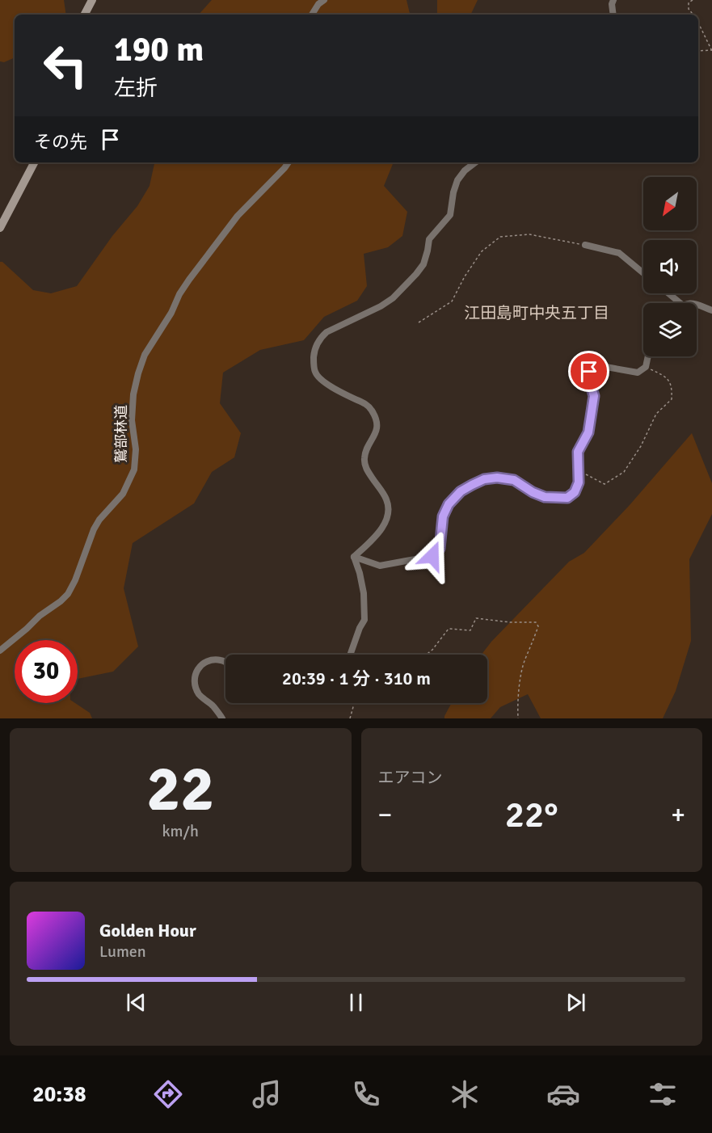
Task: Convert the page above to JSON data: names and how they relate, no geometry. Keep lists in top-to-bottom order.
{
  "streets": {
    "street": ["鷲部林道"]
  },
  "districts": ["江田島町中央五丁目"],
  "north": "bottom left",
  "page": {
    "turn": ["190 m", "左折"],
    "then": "その先",
    "limit": "30",
    "trip": "20:39 · 1 分 · 310 m",
    "tile": [
      ["22", "km/h"],
      "エアコン"
    ],
    "heat": ["−", "22°", "+"],
    "song": ["Golden Hour", "Lumen"],
    "tabs": "20:38"
  }
}
